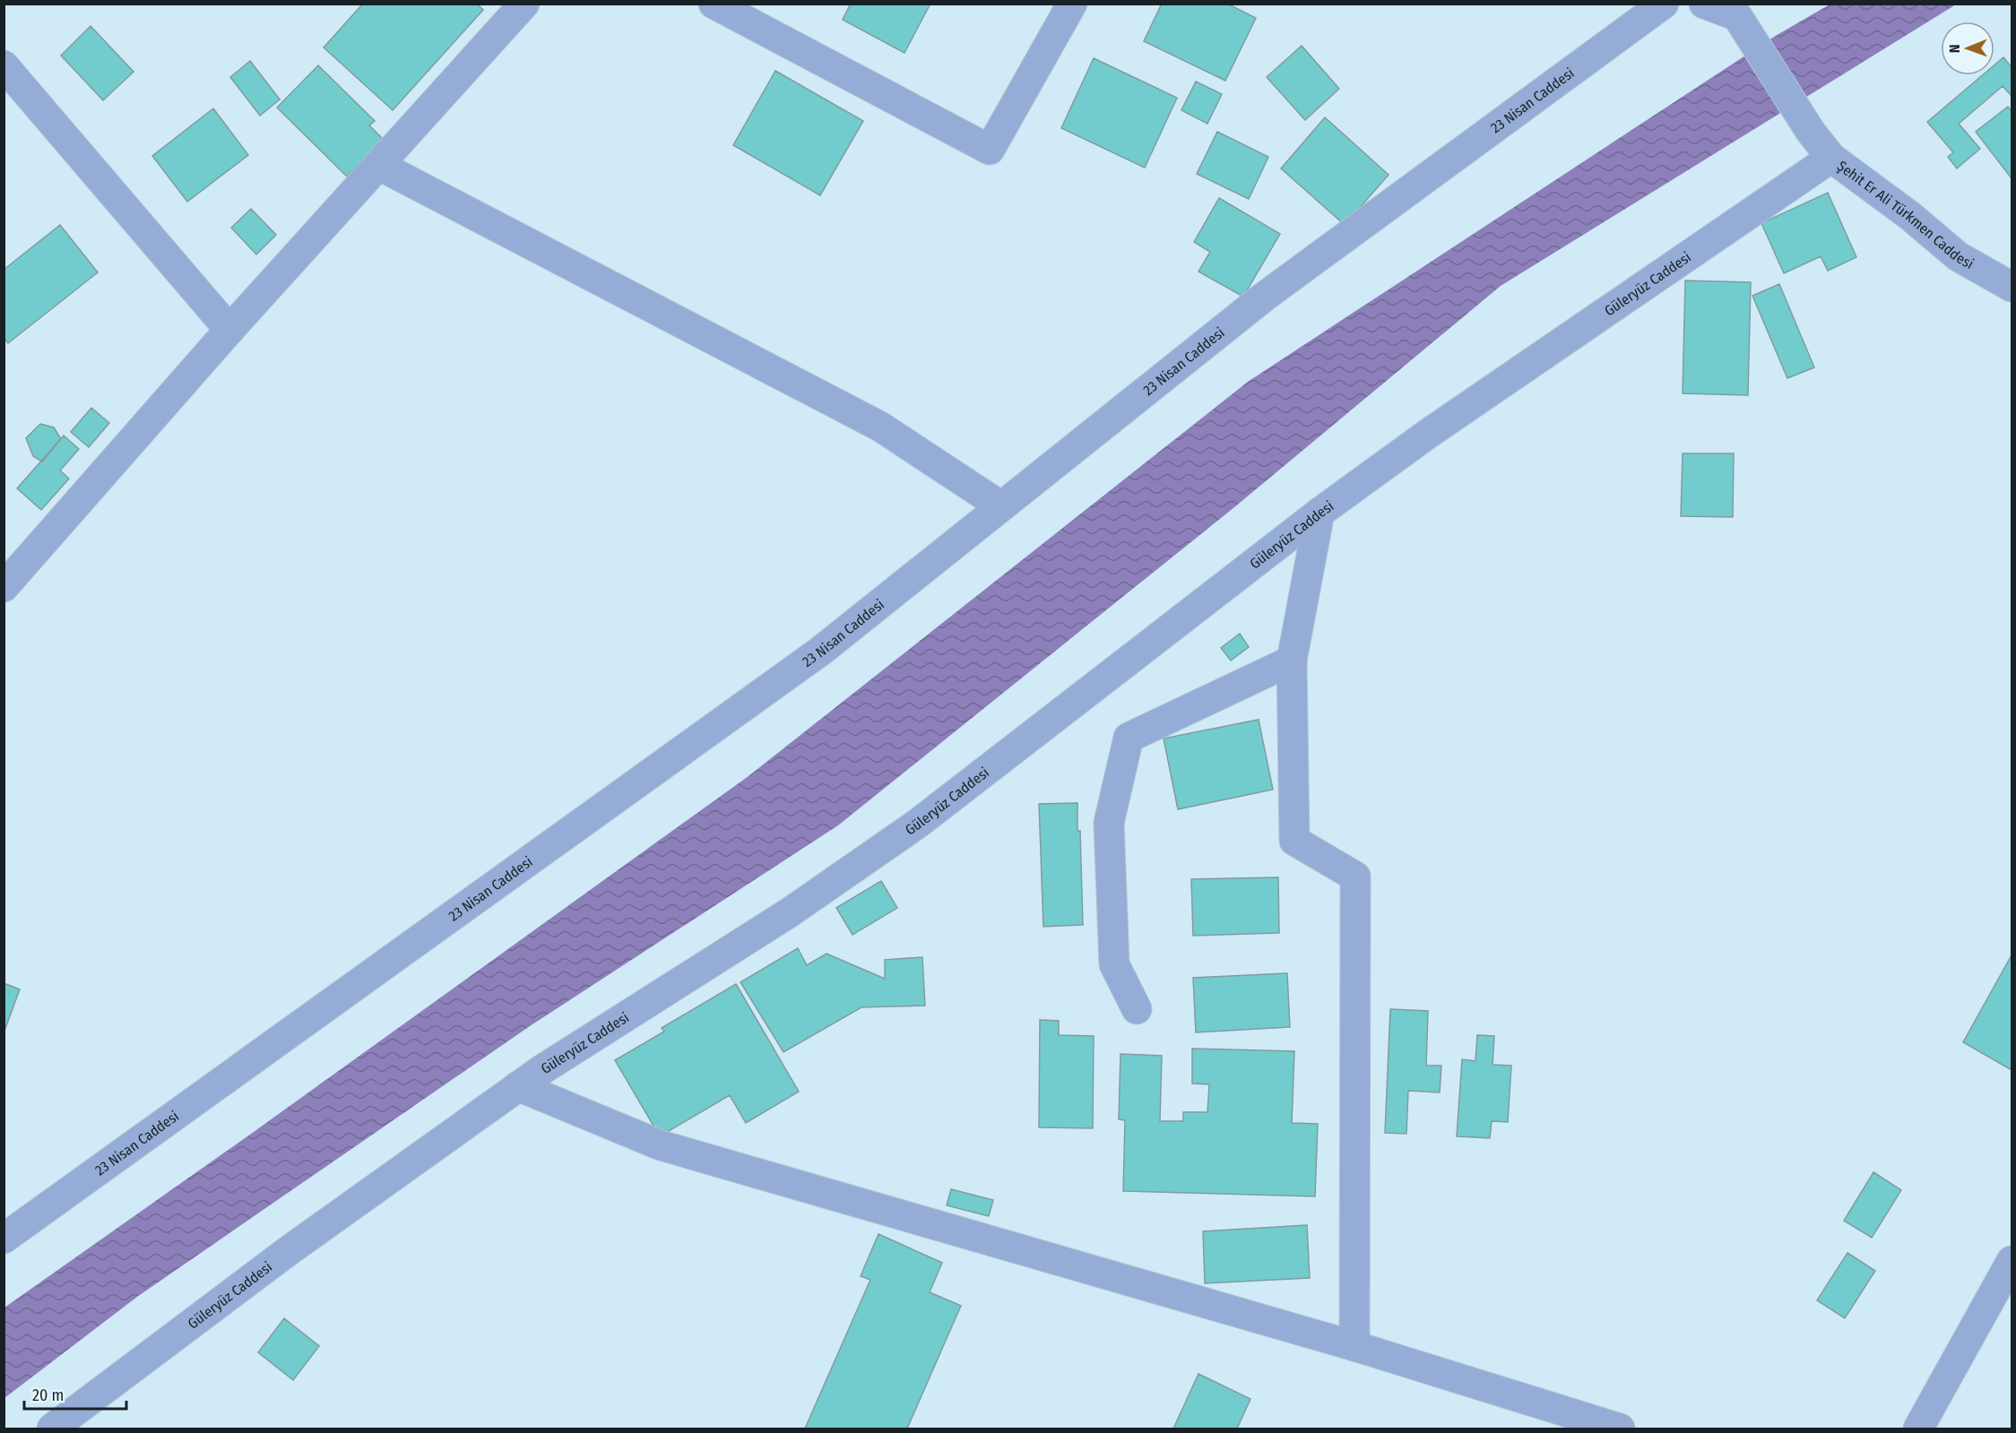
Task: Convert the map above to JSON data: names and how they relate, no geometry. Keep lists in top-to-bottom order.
{
  "streets": {
    "street": ["23 Nisan Caddesi", "Şehit Er Ali Türkmen Caddesi", "Güleryüz Caddesi"]
  },
  "crossings": [
    ["Şehit Er Ali Türkmen Caddesi", "Güleryüz Caddesi"]
  ],
  "scale_bar": "20 m",
  "north": "left"
}
